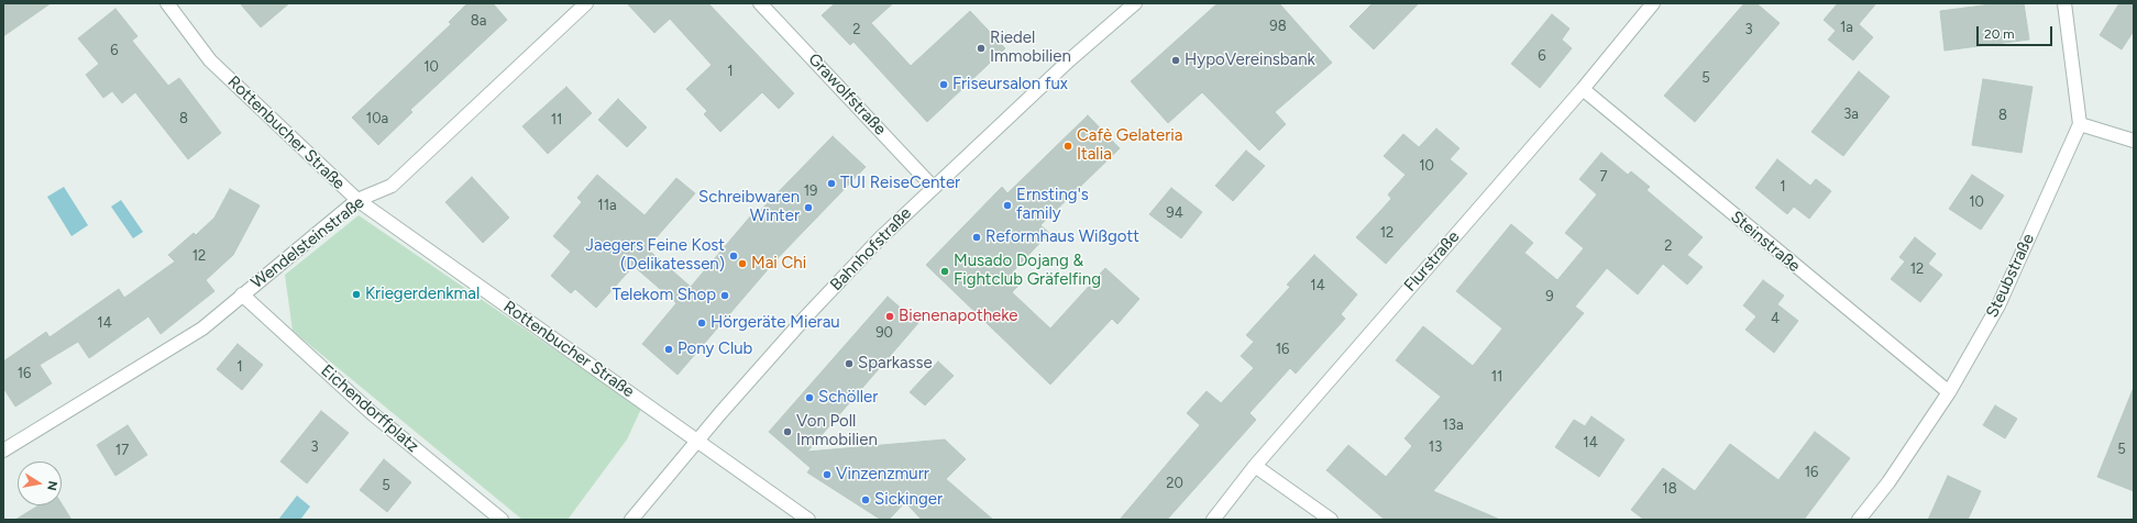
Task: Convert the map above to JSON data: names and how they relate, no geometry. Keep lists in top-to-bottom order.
{
  "streets": {
    "street": [
      "Grawolfstraße",
      "Rottenbucher Straße",
      "Steinstraße",
      "Wendelsteinstraße",
      "Bahnhofstraße",
      "Flurstraße",
      "Steubstraße",
      "Eichendorffplatz"
    ]
  },
  "crossings": [
    ["Grawolfstraße", "Bahnhofstraße"],
    ["Rottenbucher Straße", "Wendelsteinstraße"],
    ["Rottenbucher Straße", "Bahnhofstraße"],
    ["Steinstraße", "Flurstraße"],
    ["Steinstraße", "Steubstraße"],
    ["Wendelsteinstraße", "Eichendorffplatz"]
  ],
  "places": [
    "Riedel Immobilien",
    "HypoVereinsbank",
    "Friseursalon fux",
    "Cafè Gelateria Italia",
    "TUI ReiseCenter",
    "Ernsting's family",
    "Schreibwaren Winter",
    "Reformhaus Wißgott",
    "Jaegers Feine Kost (Delikatessen)",
    "Mai Chi",
    "Musado Dojang & Fightclub Gräfelfing",
    "Kriegerdenkmal",
    "Telekom Shop",
    "Bienenapotheke",
    "Hörgeräte Mierau",
    "Pony Club",
    "Sparkasse",
    "Schöller",
    "Von Poll Immobilien",
    "Vinzenzmurr",
    "Sickinger"
  ],
  "house_numbers": [
    "8a",
    "98",
    "1a",
    "2",
    "3",
    "6",
    "6",
    "10",
    "1",
    "5",
    "3a",
    "8",
    "8",
    "10a",
    "11",
    "10",
    "7",
    "1",
    "19",
    "10",
    "11a",
    "94",
    "12",
    "2",
    "12",
    "12",
    "14",
    "9",
    "4",
    "14",
    "90",
    "16",
    "1",
    "16",
    "11",
    "13a",
    "14",
    "3",
    "13",
    "5",
    "17",
    "16",
    "20",
    "5",
    "18"
  ],
  "scale_bar": "20 m",
  "north": "right"
}
